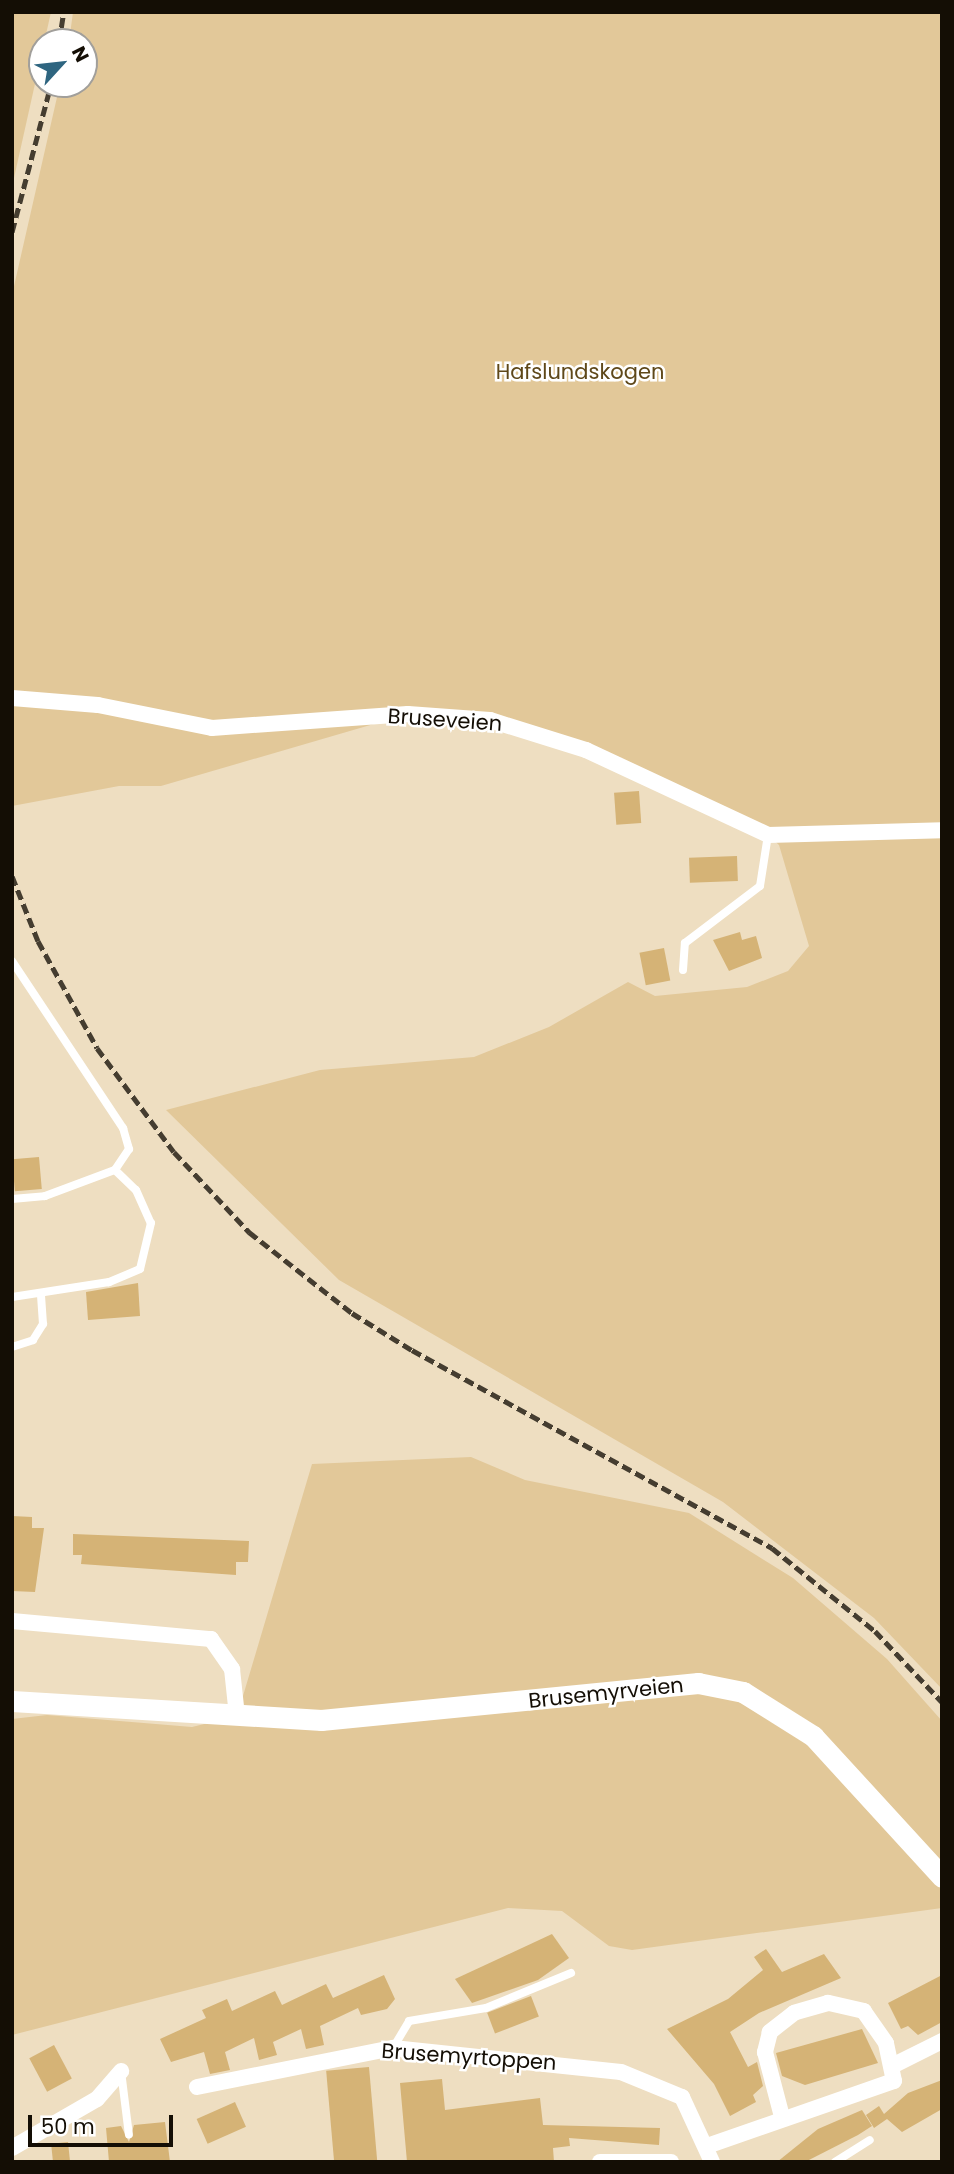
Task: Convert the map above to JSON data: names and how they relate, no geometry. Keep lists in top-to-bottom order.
{
  "streets": {
    "street": ["Bruseveien", "Brusemyrveien", "Brusemyrtoppen"]
  },
  "parks": ["Hafslundskogen"],
  "scale_bar": "50 m",
  "north": "top right"
}
